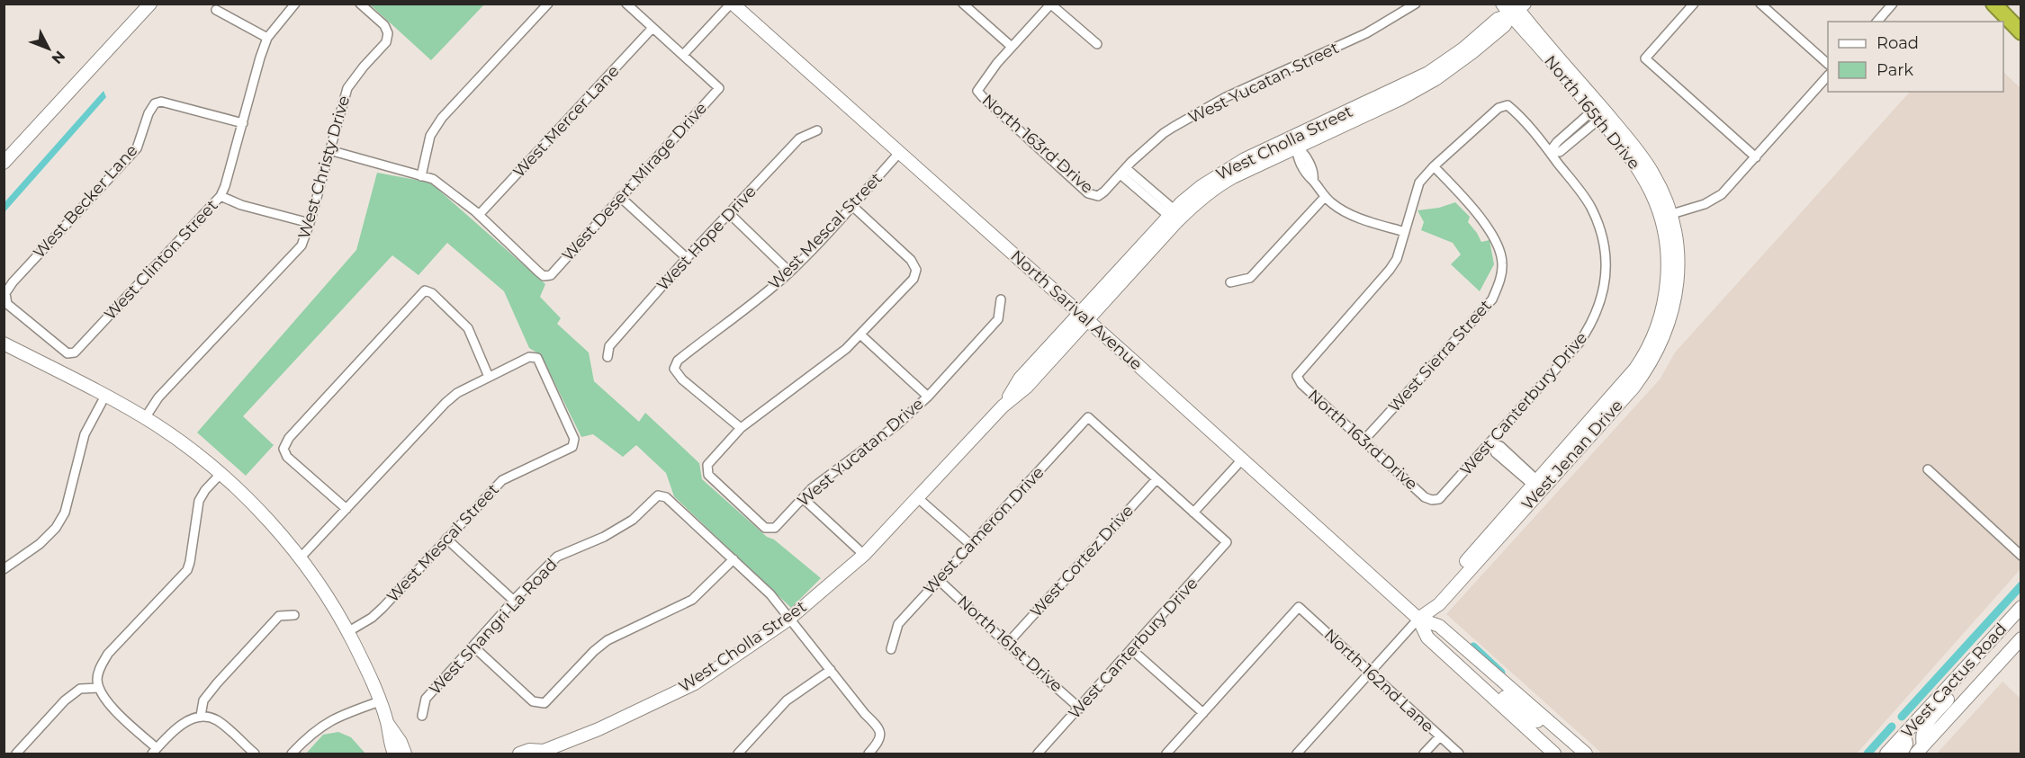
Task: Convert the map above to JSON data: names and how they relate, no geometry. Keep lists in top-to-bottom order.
{
  "streets": {
    "street": [
      "West Yucatan Street",
      "North 165th Drive",
      "West Mercer Lane",
      "West Cholla Street",
      "North 163rd Drive",
      "West Christy Drive",
      "West Desert Mirage Drive",
      "West Becker Lane",
      "West Mescal Street",
      "West Hope Drive",
      "West Clinton Street",
      "North Sarival Avenue",
      "West Sierra Street",
      "West Canterbury Drive",
      "West Yucatan Drive",
      "West Jenan Drive",
      "West Cameron Drive",
      "West Cortez Drive",
      "West Shangri La Road",
      "North 161st Drive",
      "North 162nd Lane",
      "West Cactus Road"
    ]
  },
  "crossings": [
    ["West Yucatan Street", "North 163rd Drive"],
    ["North 165th Drive", "West Cholla Street"],
    ["North 165th Drive", "West Jenan Drive"],
    ["West Mercer Lane", "West Desert Mirage Drive"],
    ["West Cholla Street", "North Sarival Avenue"],
    ["North 163rd Drive", "West Sierra Street"],
    ["North 163rd Drive", "West Canterbury Drive"],
    ["West Becker Lane", "West Clinton Street"],
    ["West Mescal Street", "North Sarival Avenue"],
    ["West Mescal Street", "West Yucatan Drive"],
    ["North Sarival Avenue", "West Jenan Drive"],
    ["West Sierra Street", "West Canterbury Drive"],
    ["West Canterbury Drive", "North 161st Drive"],
    ["West Jenan Drive", "North 162nd Lane"],
    ["West Cameron Drive", "West Cortez Drive"],
    ["West Cameron Drive", "North 161st Drive"],
    ["West Cortez Drive", "North 161st Drive"]
  ],
  "legend": ["Road", "Park"],
  "north": "bottom right"
}
